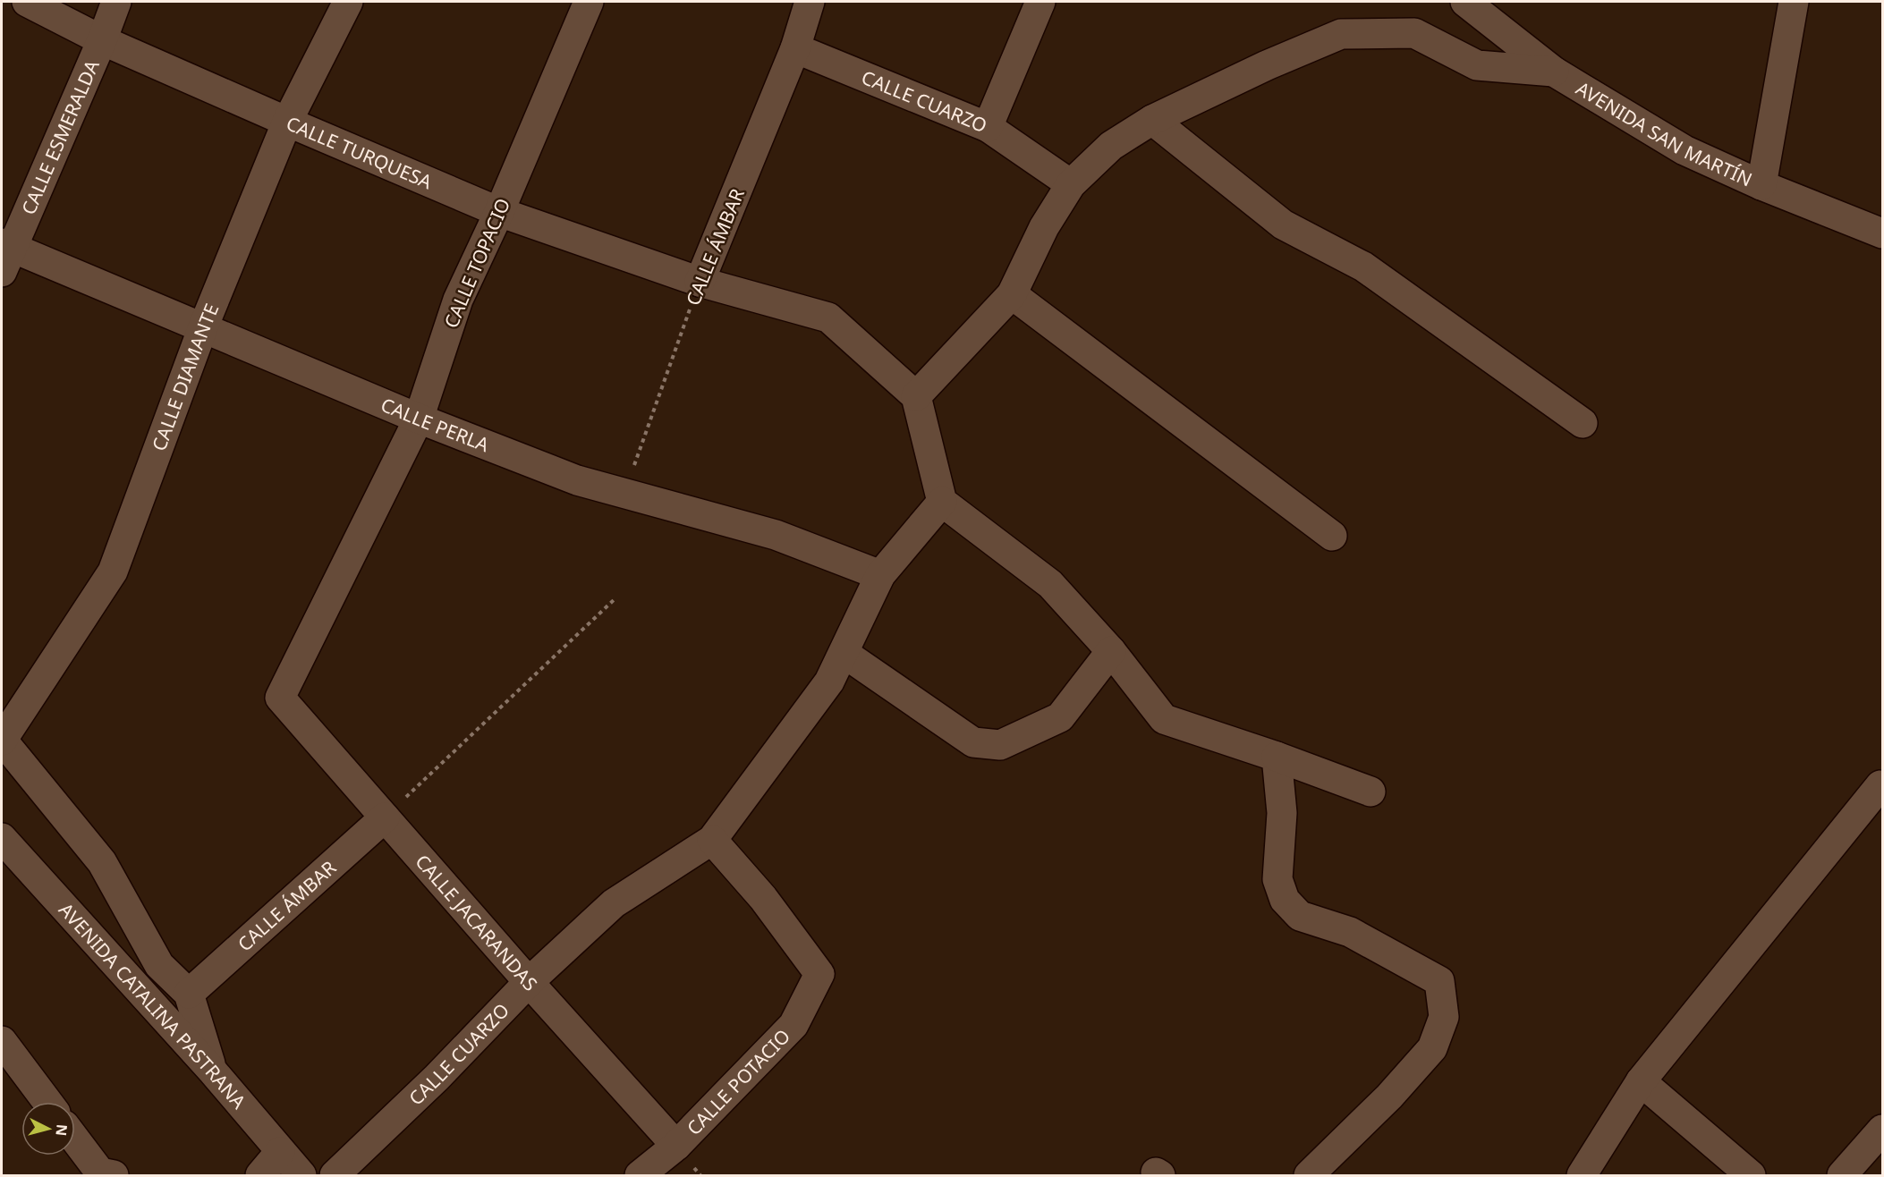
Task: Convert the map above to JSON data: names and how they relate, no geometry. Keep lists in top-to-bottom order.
{
  "streets": {
    "street": [
      "CALLE CUARZO",
      "AVENIDA SAN MARTÍN",
      "CALLE ESMERALDA",
      "CALLE TURQUESA",
      "CALLE ÁMBAR",
      "CALLE TOPACIO",
      "CALLE DIAMANTE",
      "CALLE PERLA",
      "CALLE JACARANDAS",
      "AVENIDA CATALINA PASTRANA",
      "CALLE POTACIO"
    ]
  },
  "crossings": [
    ["CALLE CUARZO", "CALLE ÁMBAR"],
    ["CALLE CUARZO", "CALLE JACARANDAS"],
    ["CALLE CUARZO", "CALLE POTACIO"],
    ["CALLE ESMERALDA", "CALLE TURQUESA"],
    ["CALLE ESMERALDA", "CALLE PERLA"],
    ["CALLE TURQUESA", "CALLE ÁMBAR"],
    ["CALLE TURQUESA", "CALLE TOPACIO"],
    ["CALLE TURQUESA", "CALLE DIAMANTE"],
    ["CALLE ÁMBAR", "CALLE PERLA"],
    ["CALLE ÁMBAR", "CALLE JACARANDAS"],
    ["CALLE TOPACIO", "CALLE PERLA"],
    ["CALLE TOPACIO", "CALLE JACARANDAS"],
    ["CALLE DIAMANTE", "CALLE PERLA"],
    ["CALLE JACARANDAS", "CALLE POTACIO"]
  ],
  "north": "right"
}
